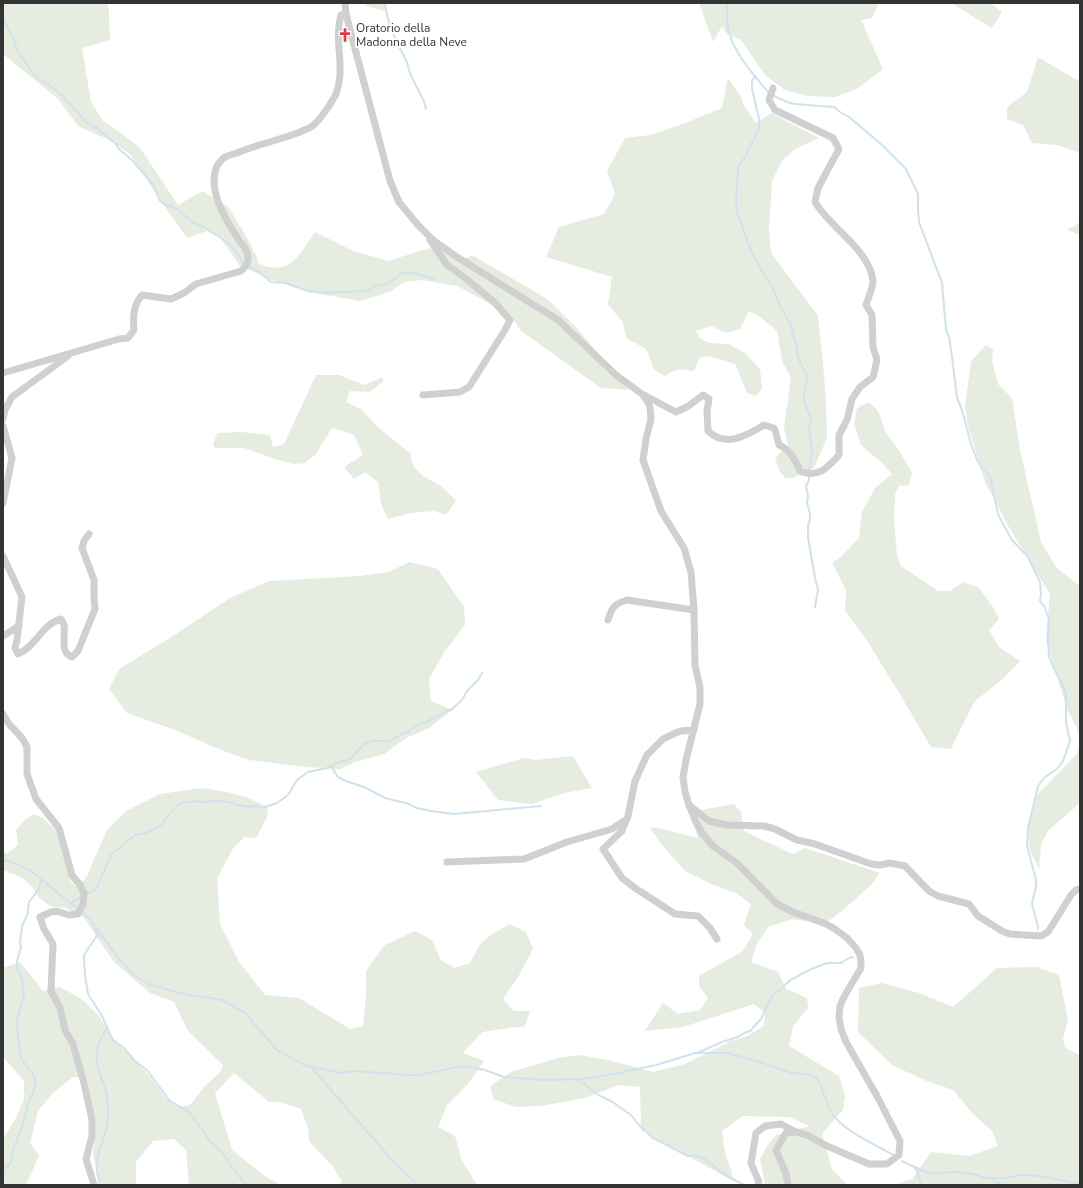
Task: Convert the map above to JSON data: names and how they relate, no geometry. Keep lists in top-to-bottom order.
{
  "places": {
    "church": ["Oratorio della Madonna della Neve"]
  }
}
